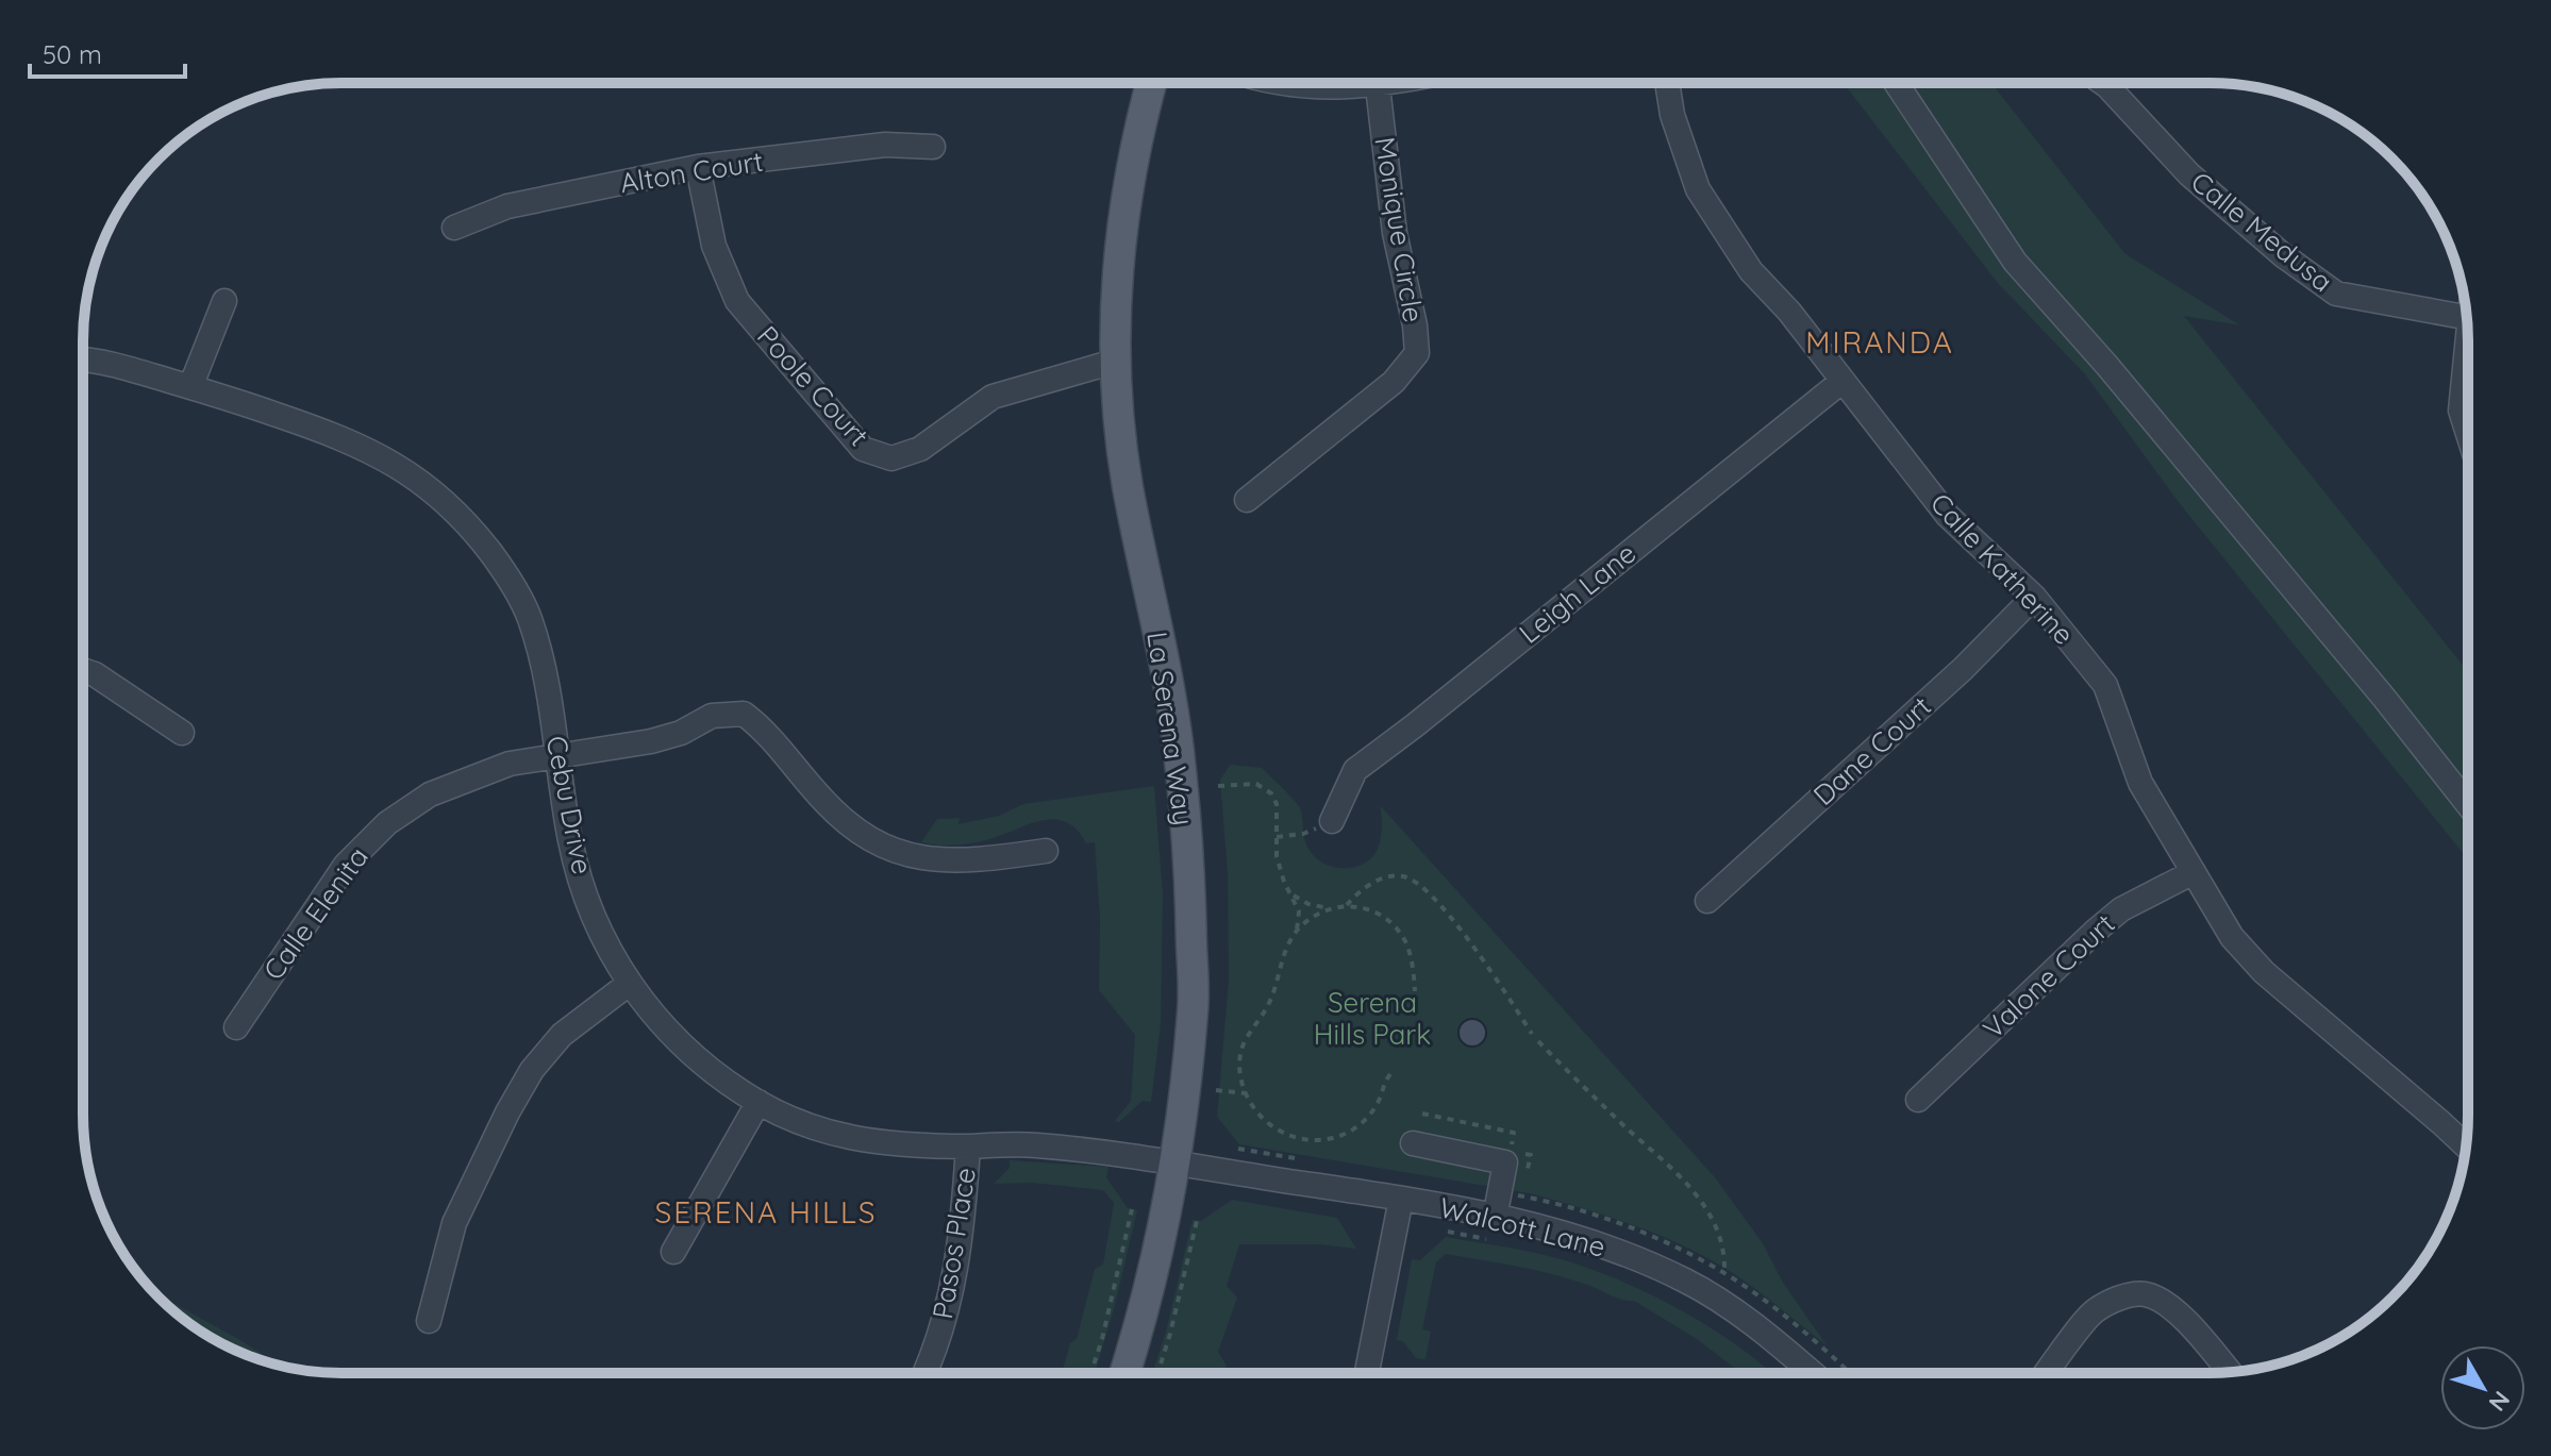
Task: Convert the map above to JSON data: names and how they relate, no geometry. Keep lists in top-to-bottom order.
{
  "streets": {
    "main road": ["La Serena Way"],
    "street": [
      "Alton Court",
      "Monique Circle",
      "Calle Medusa",
      "Poole Court",
      "Calle Katherine",
      "Leigh Lane",
      "Dane Court",
      "Cebu Drive",
      "Calle Elenita",
      "Valone Court",
      "Walcott Lane",
      "Pasos Place"
    ]
  },
  "crossings": [
    ["Alton Court", "Poole Court"],
    ["Poole Court", "La Serena Way"],
    ["Calle Katherine", "Leigh Lane"],
    ["Calle Katherine", "Dane Court"],
    ["Calle Katherine", "Valone Court"],
    ["La Serena Way", "Cebu Drive"],
    ["La Serena Way", "Walcott Lane"],
    ["Cebu Drive", "Calle Elenita"],
    ["Cebu Drive", "Walcott Lane"],
    ["Cebu Drive", "Pasos Place"]
  ],
  "districts": ["MIRANDA", "SERENA HILLS"],
  "parks": ["Serena Hills Park"],
  "scale_bar": "50 m",
  "north": "bottom right"
}
